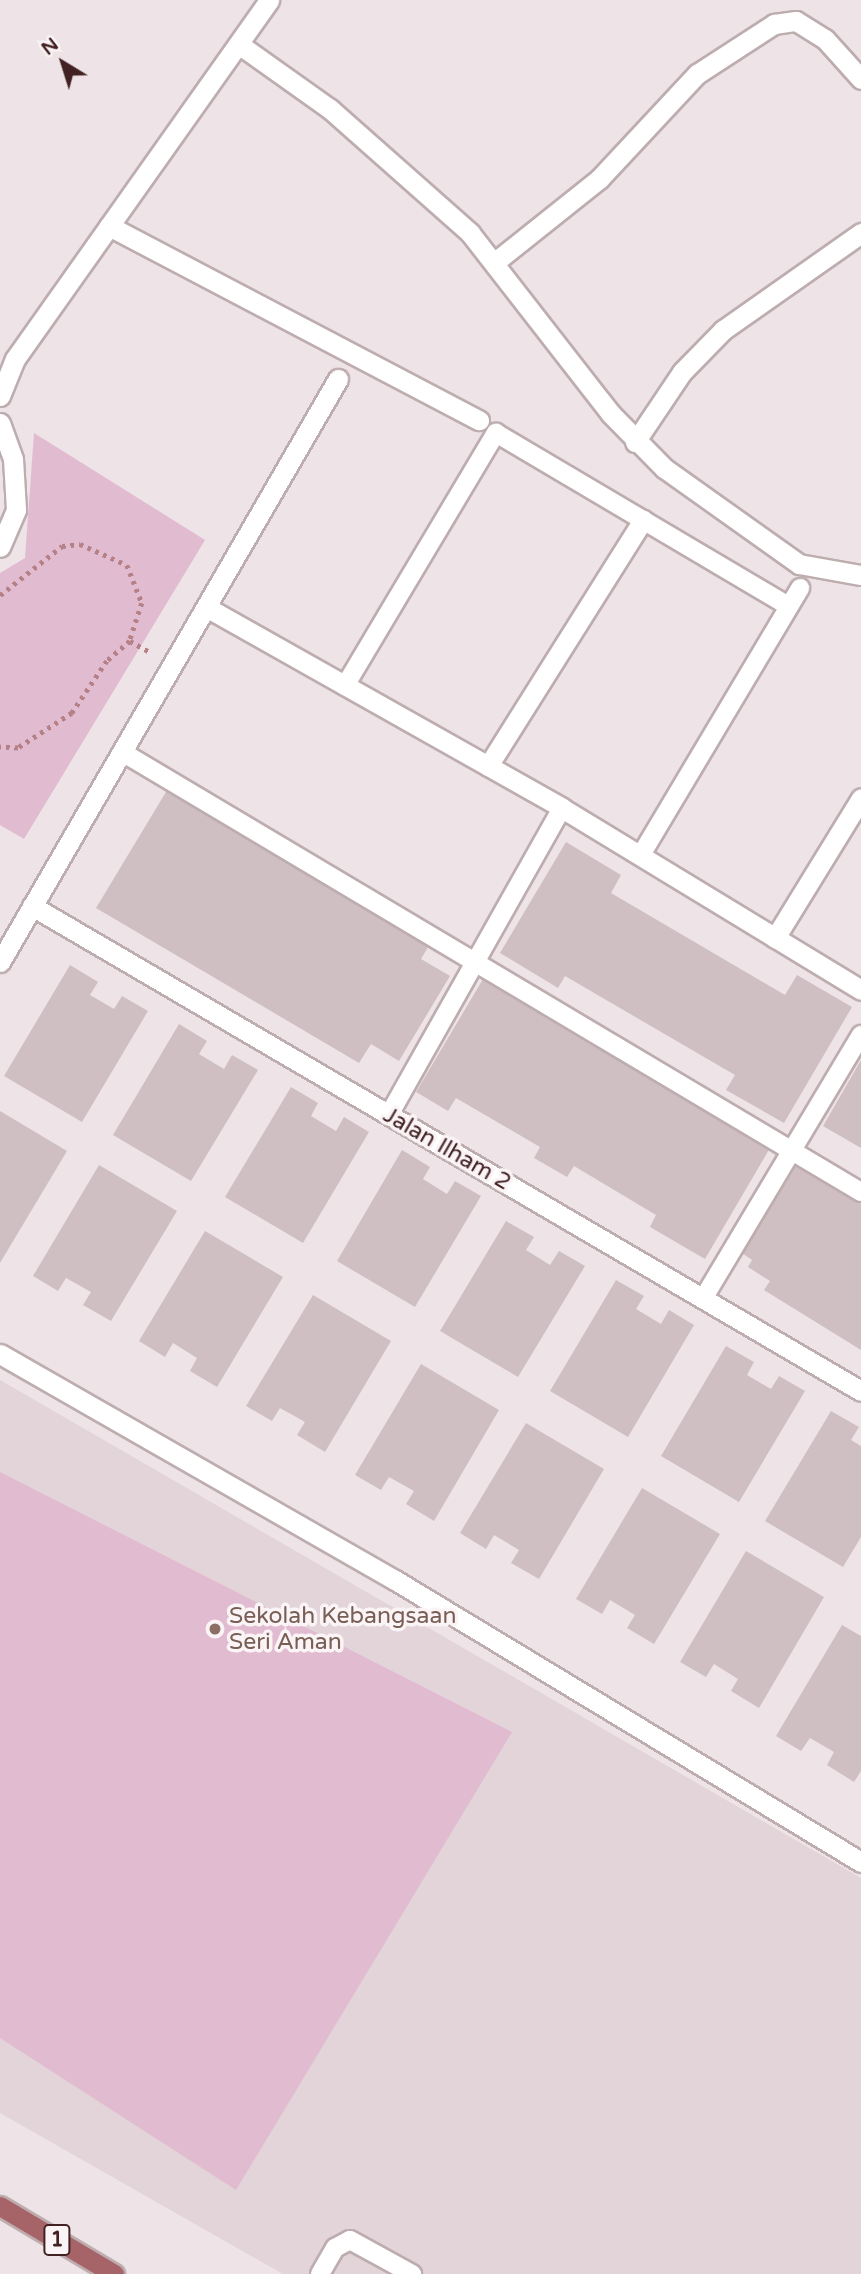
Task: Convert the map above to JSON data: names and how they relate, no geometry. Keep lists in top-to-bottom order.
{
  "streets": {
    "main road": ["1"],
    "street": ["Jalan Ilham 2"]
  },
  "places": ["Sekolah Kebangsaan Seri Aman"],
  "north": "top left"
}
